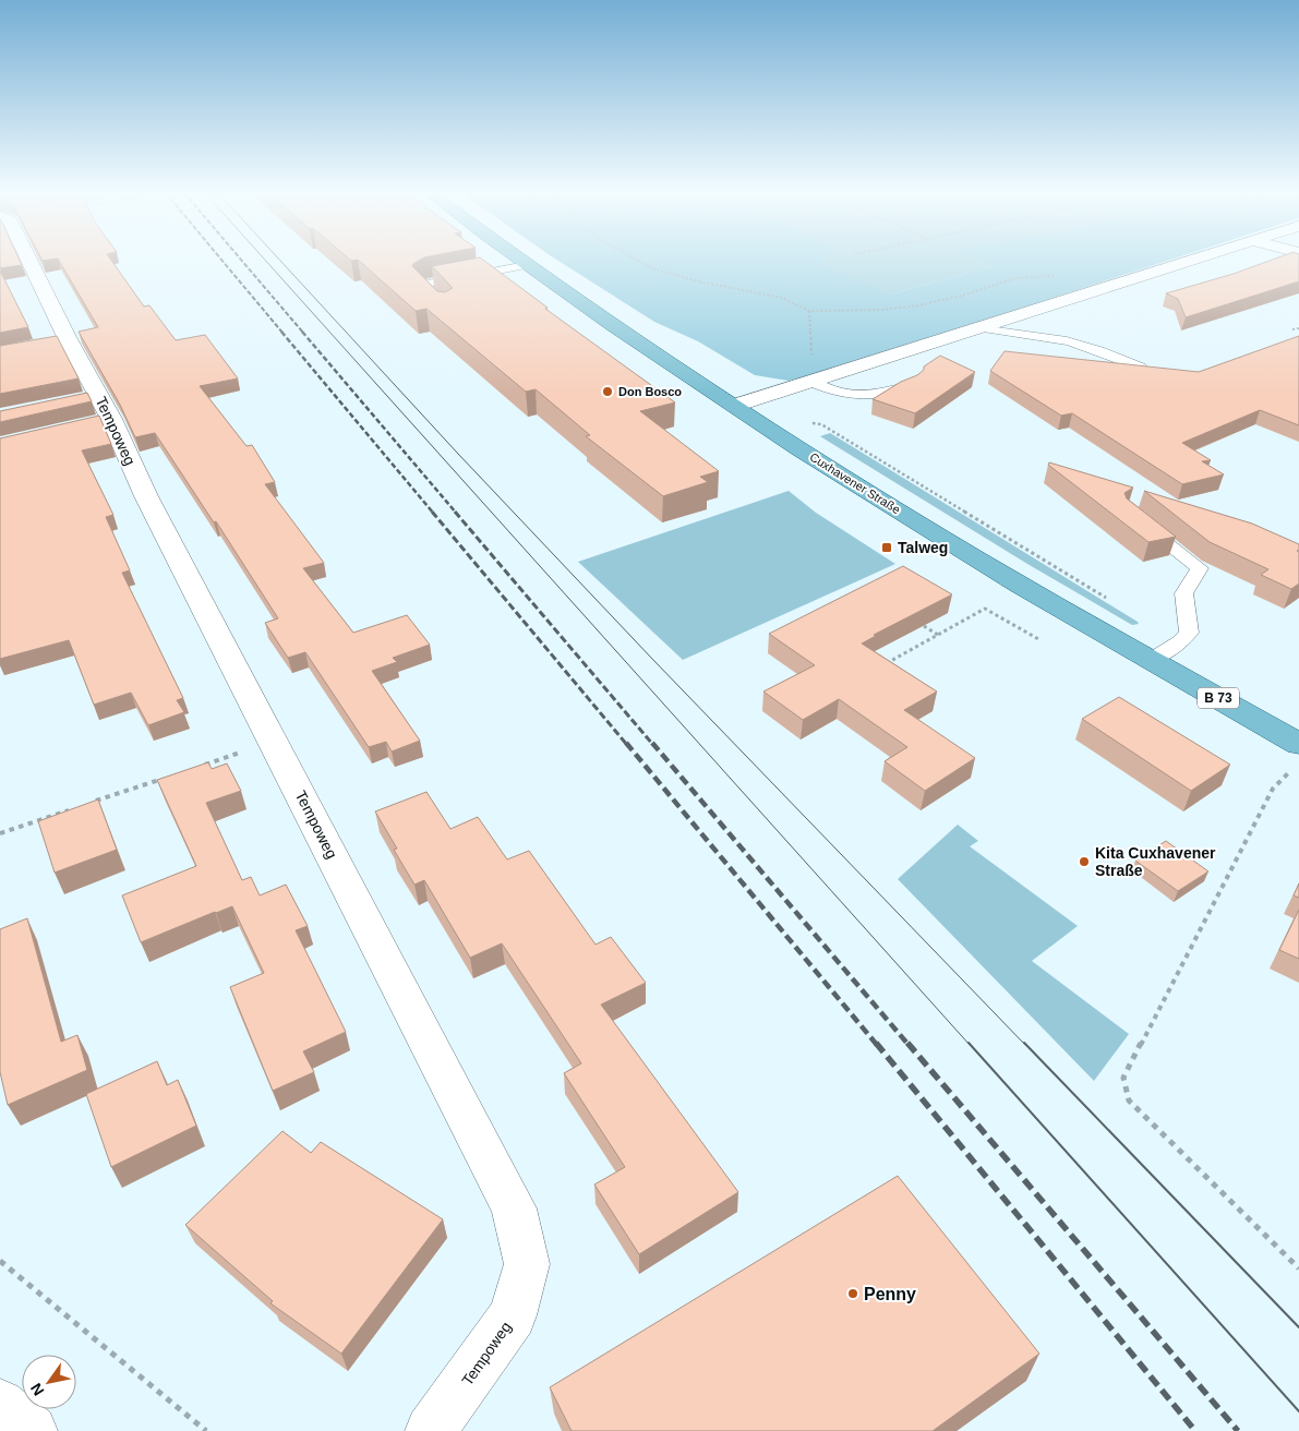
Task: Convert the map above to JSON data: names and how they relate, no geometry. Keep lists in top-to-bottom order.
{
  "streets": {
    "main road": ["Cuxhavener Straße", "B 73"],
    "street": ["Tempoweg"]
  },
  "places": {
    "other": ["Don Bosco", "Kita Cuxhavener Straße", "Penny"],
    "transit": ["Talweg"]
  },
  "north": "bottom left"
}
